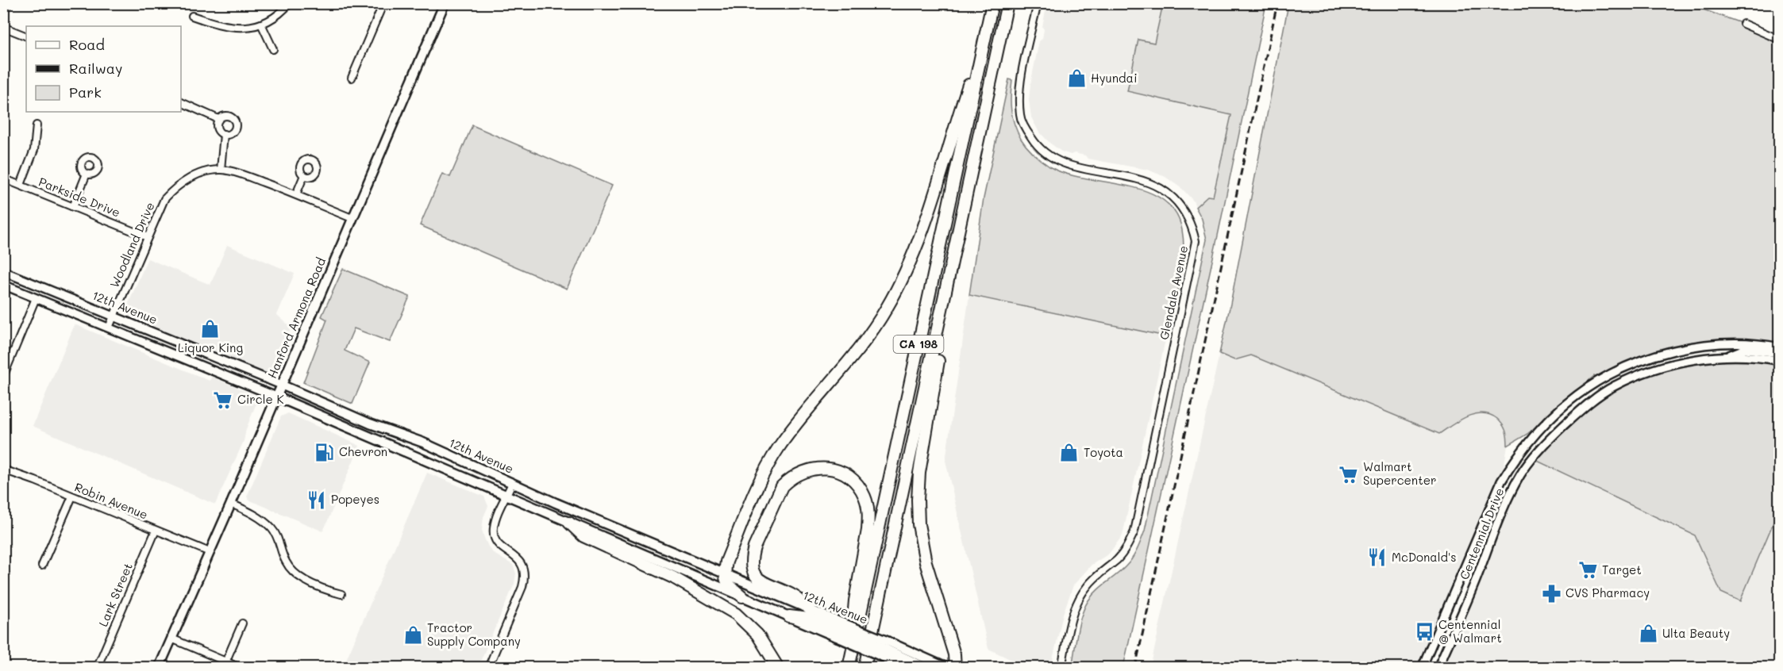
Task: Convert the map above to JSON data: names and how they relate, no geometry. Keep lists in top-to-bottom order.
{
  "streets": {
    "highway": ["CA 198"],
    "main road": ["12th Avenue", "Hanford Armona Road"],
    "street": [
      "Parkside Drive",
      "Woodland Drive",
      "Glendale Avenue",
      "Robin Avenue",
      "Centennial Drive",
      "Lark Street"
    ]
  },
  "crossings": [
    ["Parkside Drive", "Woodland Drive"],
    ["Woodland Drive", "12th Avenue"],
    ["Woodland Drive", "Hanford Armona Road"],
    ["12th Avenue", "Hanford Armona Road"],
    ["Hanford Armona Road", "Robin Avenue"],
    ["Robin Avenue", "Lark Street"]
  ],
  "places": {
    "shop": [
      "Hyundai",
      "Liquor King",
      "Toyota",
      "Ulta Beauty",
      "Tractor Supply Company"
    ],
    "supermarket": ["Circle K", "Walmart Supercenter", "Target"],
    "fuel station": ["Chevron"],
    "restaurant": ["Popeyes", "McDonald's"],
    "pharmacy": ["CVS Pharmacy"],
    "bus stop": ["Centennial @ Walmart"]
  },
  "legend": ["Road", "Railway", "Park"]
}
